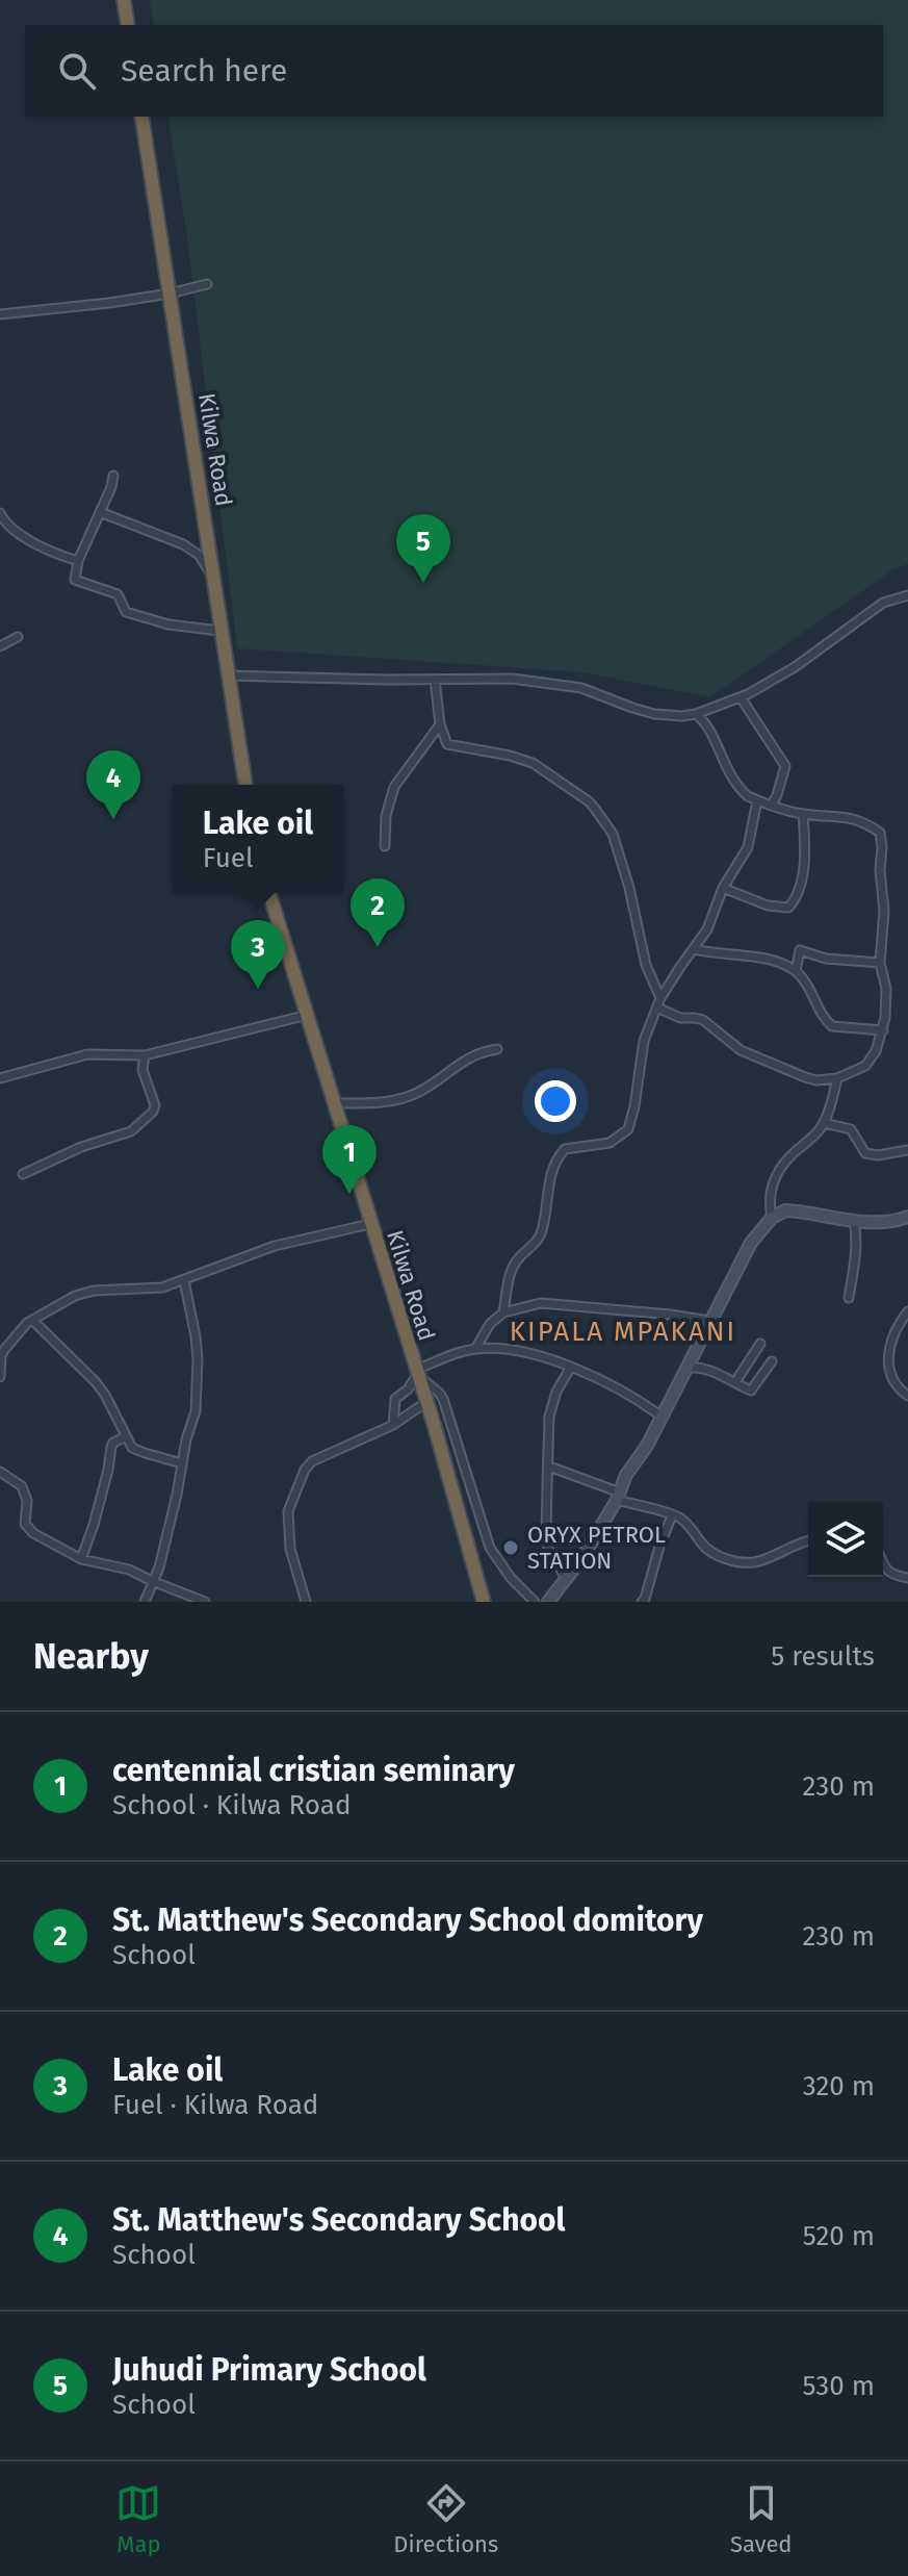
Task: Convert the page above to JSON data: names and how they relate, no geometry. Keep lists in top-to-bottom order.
{
  "streets": {
    "highway": ["Kilwa Road"]
  },
  "districts": ["KIPALA MPAKANI"],
  "places": ["ORYX PETROL STATION"],
  "page": {
    "search": "Search here",
    "pins": [
      "5",
      "4",
      "2",
      "3",
      "1"
    ],
    "popup": ["Lake oil", "Fuel"],
    "heading": ["Nearby", "5 results"],
    "list": [
      {
        "mark": "1",
        "name": "centennial cristian seminary",
        "note": "School · Kilwa Road",
        "value": "230 m"
      },
      {
        "mark": "2",
        "name": "St. Matthew's Secondary School domitory",
        "note": "School",
        "value": "230 m"
      },
      {
        "mark": "3",
        "name": "Lake oil",
        "note": "Fuel · Kilwa Road",
        "value": "320 m"
      },
      {
        "mark": "4",
        "name": "St. Matthew's Secondary School",
        "note": "School",
        "value": "520 m"
      },
      {
        "mark": "5",
        "name": "Juhudi Primary School",
        "note": "School",
        "value": "530 m"
      }
    ],
    "nav": ["Map", "Directions", "Saved"]
  }
}
